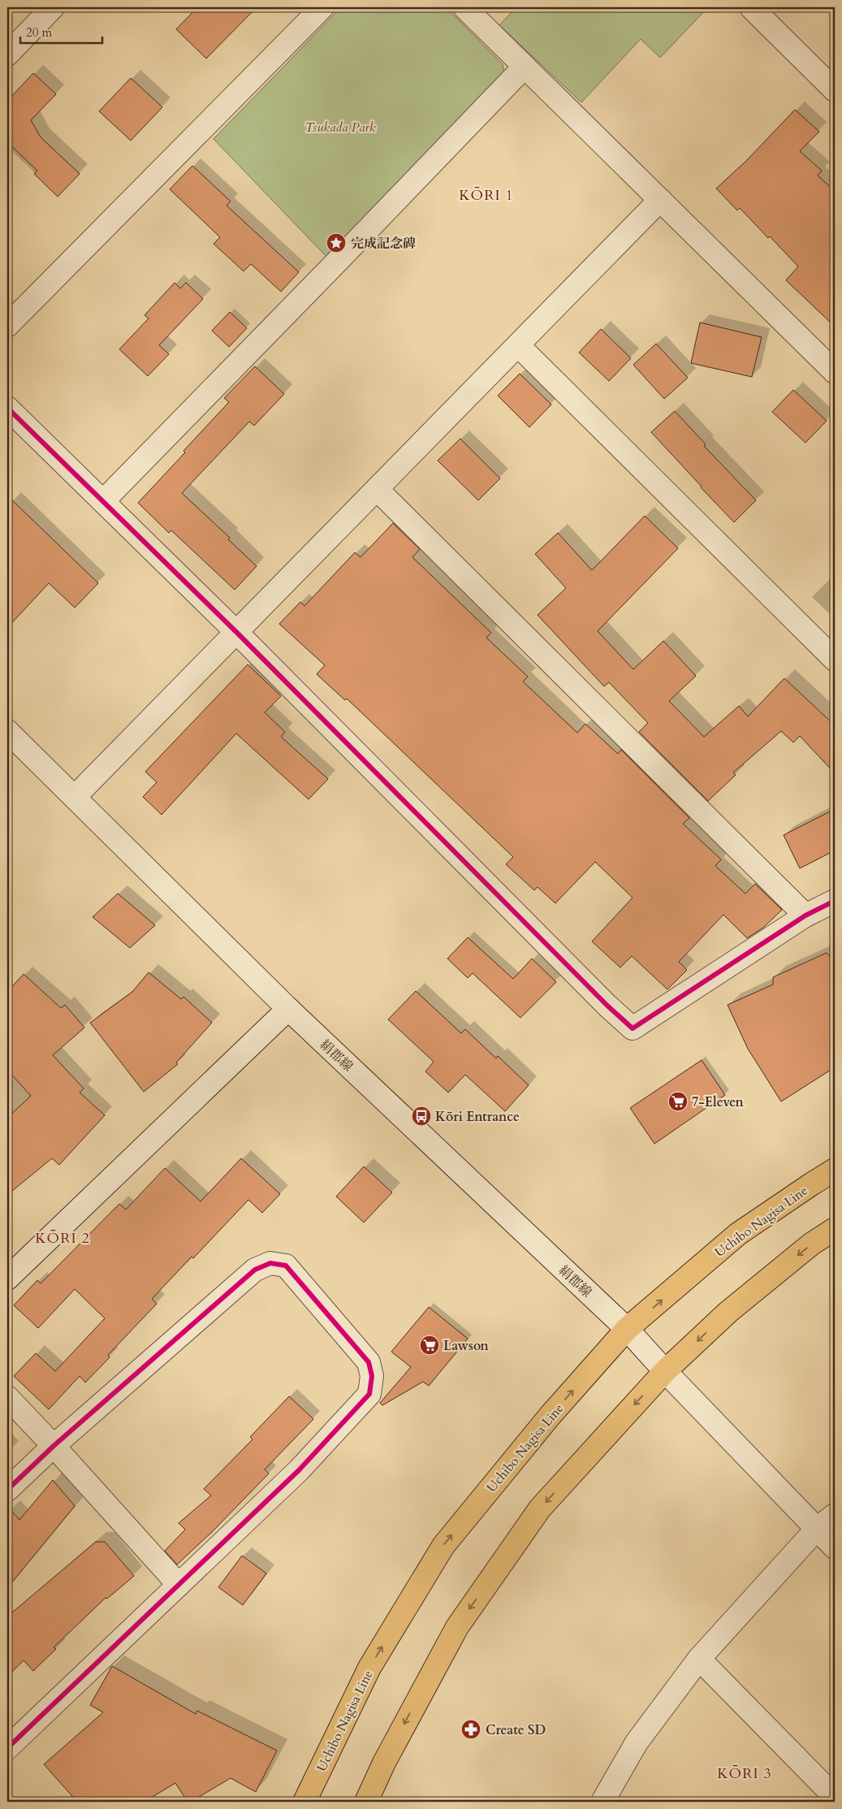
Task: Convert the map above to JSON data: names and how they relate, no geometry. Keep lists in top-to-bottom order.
{
  "streets": {
    "highway": ["Uchibo Nagisa Line"],
    "street": ["絹郡線"]
  },
  "crossings": [
    ["絹郡線", "Uchibo Nagisa Line"]
  ],
  "districts": ["KŌRI 1", "KŌRI 2", "KŌRI 3"],
  "parks": ["Tsukada Park"],
  "places": {
    "place": ["完成記念碑"],
    "supermarket": ["7-Eleven", "Lawson"],
    "bus stop": ["Kōri Entrance"],
    "pharmacy": ["Create SD"]
  },
  "scale_bar": "20 m"
}
